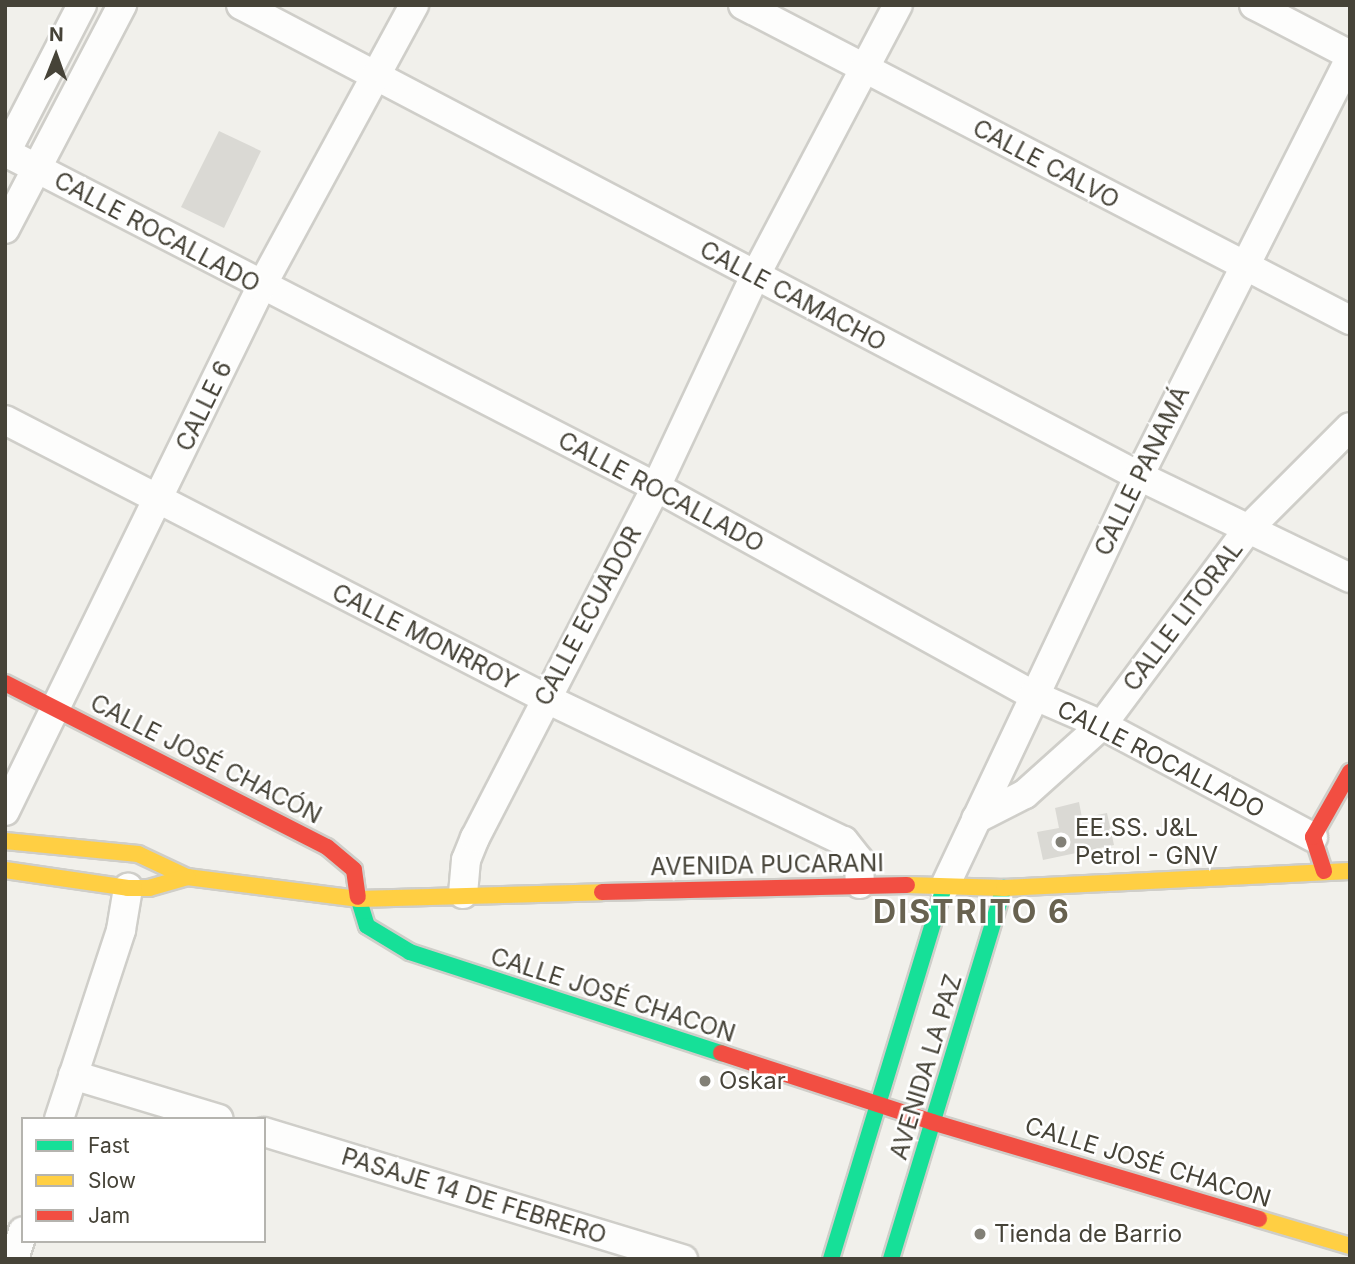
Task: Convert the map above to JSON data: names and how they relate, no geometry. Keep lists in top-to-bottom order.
{
  "streets": {
    "street": [
      "CALLE CALVO",
      "CALLE ROCALLADO",
      "CALLE CAMACHO",
      "CALLE 6",
      "CALLE PANAMÁ",
      "CALLE ECUADOR",
      "CALLE LITORAL",
      "CALLE MONRROY",
      "CALLE JOSÉ CHACÓN",
      "AVENIDA PUCARANI",
      "CALLE JOSÉ CHACON",
      "AVENIDA LA PAZ",
      "PASAJE 14 DE FEBRERO"
    ]
  },
  "crossings": [
    ["CALLE CALVO", "CALLE PANAMÁ"],
    ["CALLE CALVO", "CALLE ECUADOR"],
    ["CALLE ROCALLADO", "CALLE 6"],
    ["CALLE ROCALLADO", "CALLE PANAMÁ"],
    ["CALLE ROCALLADO", "CALLE ECUADOR"],
    ["CALLE ROCALLADO", "CALLE LITORAL"],
    ["CALLE CAMACHO", "CALLE 6"],
    ["CALLE CAMACHO", "CALLE PANAMÁ"],
    ["CALLE CAMACHO", "CALLE ECUADOR"],
    ["CALLE CAMACHO", "CALLE LITORAL"],
    ["CALLE 6", "CALLE MONRROY"],
    ["CALLE 6", "CALLE JOSÉ CHACÓN"],
    ["CALLE PANAMÁ", "CALLE LITORAL"],
    ["CALLE PANAMÁ", "AVENIDA PUCARANI"],
    ["CALLE PANAMÁ", "AVENIDA LA PAZ"],
    ["CALLE ECUADOR", "CALLE MONRROY"],
    ["CALLE ECUADOR", "AVENIDA PUCARANI"],
    ["CALLE MONRROY", "AVENIDA PUCARANI"],
    ["CALLE JOSÉ CHACÓN", "AVENIDA PUCARANI"],
    ["CALLE JOSÉ CHACÓN", "CALLE JOSÉ CHACON"],
    ["AVENIDA PUCARANI", "CALLE JOSÉ CHACON"],
    ["AVENIDA PUCARANI", "AVENIDA LA PAZ"],
    ["CALLE JOSÉ CHACON", "AVENIDA LA PAZ"]
  ],
  "districts": ["DISTRITO 6"],
  "places": ["EE.SS. J&L Petrol - GNV", "Oskar", "Tienda de Barrio"],
  "legend": ["Fast", "Slow", "Jam"],
  "north": "top"
}
